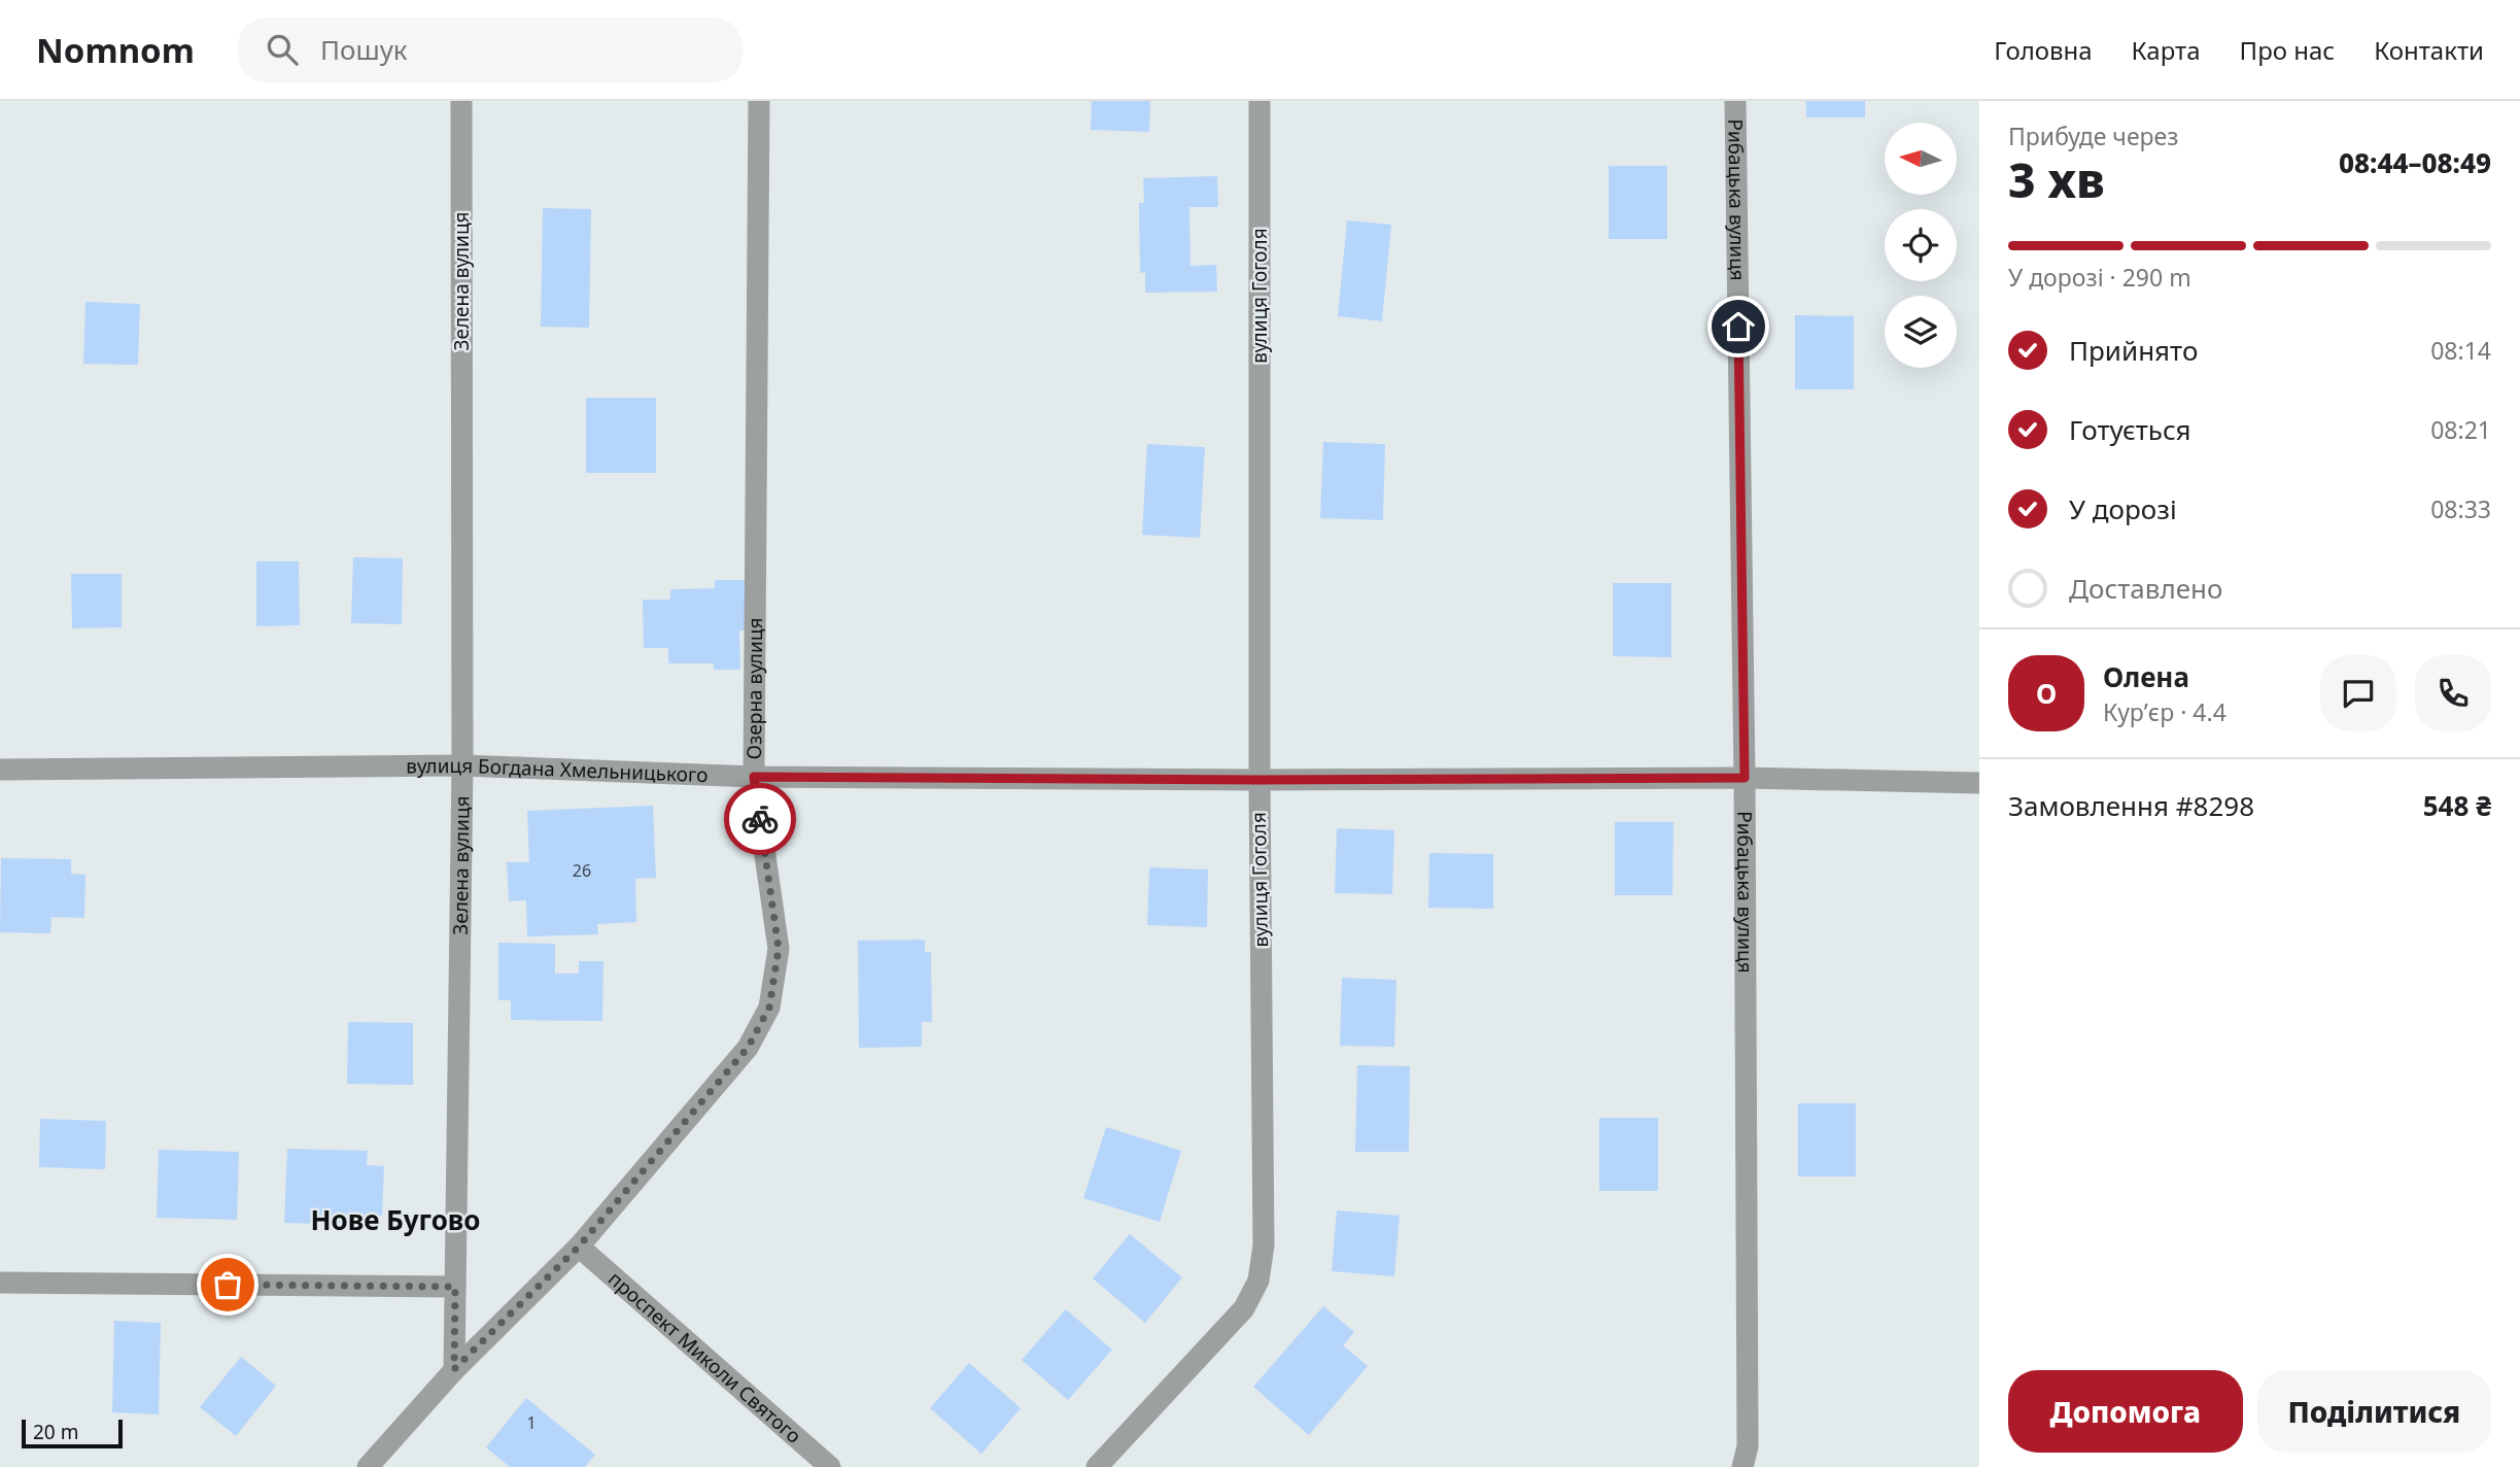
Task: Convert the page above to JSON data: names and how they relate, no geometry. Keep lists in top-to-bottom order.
{
  "streets": {
    "street": [
      "Рибацька вулиця",
      "Зелена вулиця",
      "вулиця Гоголя",
      "Озерна вулиця",
      "вулиця Богдана Хмельницького",
      "проспект Миколи Святого"
    ]
  },
  "crossings": [
    ["Рибацька вулиця", "вулиця Богдана Хмельницького"],
    ["Зелена вулиця", "Озерна вулиця"],
    ["Зелена вулиця", "вулиця Богдана Хмельницького"],
    ["вулиця Гоголя", "вулиця Богдана Хмельницького"],
    ["Озерна вулиця", "вулиця Богдана Хмельницького"],
    ["Озерна вулиця", "проспект Миколи Святого"]
  ],
  "districts": ["Нове Бугово"],
  "house_numbers": ["26", "1"],
  "scale_bar": "20 m",
  "north": "left",
  "page": {
    "header": "Nomnom",
    "search": "Пошук",
    "nav": [
      "Головна",
      "Карта",
      "Про нас",
      "Контакти"
    ],
    "heading": ["3 хв", "Прибуде через", "08:44–08:49"],
    "panel": [
      "Олена",
      "Кур’єр · 4.4",
      "Замовлення #8298",
      "548 ₴"
    ],
    "bar": "У дорозі · 290 m",
    "list": [
      ["Прийнято", "08:14"],
      ["Готується", "08:21"],
      ["У дорозі", "08:33"],
      "Доставлено"
    ],
    "round": "О",
    "buttons": ["Допомога", "Поділитися"],
    "scale": "20 m"
  }
}
